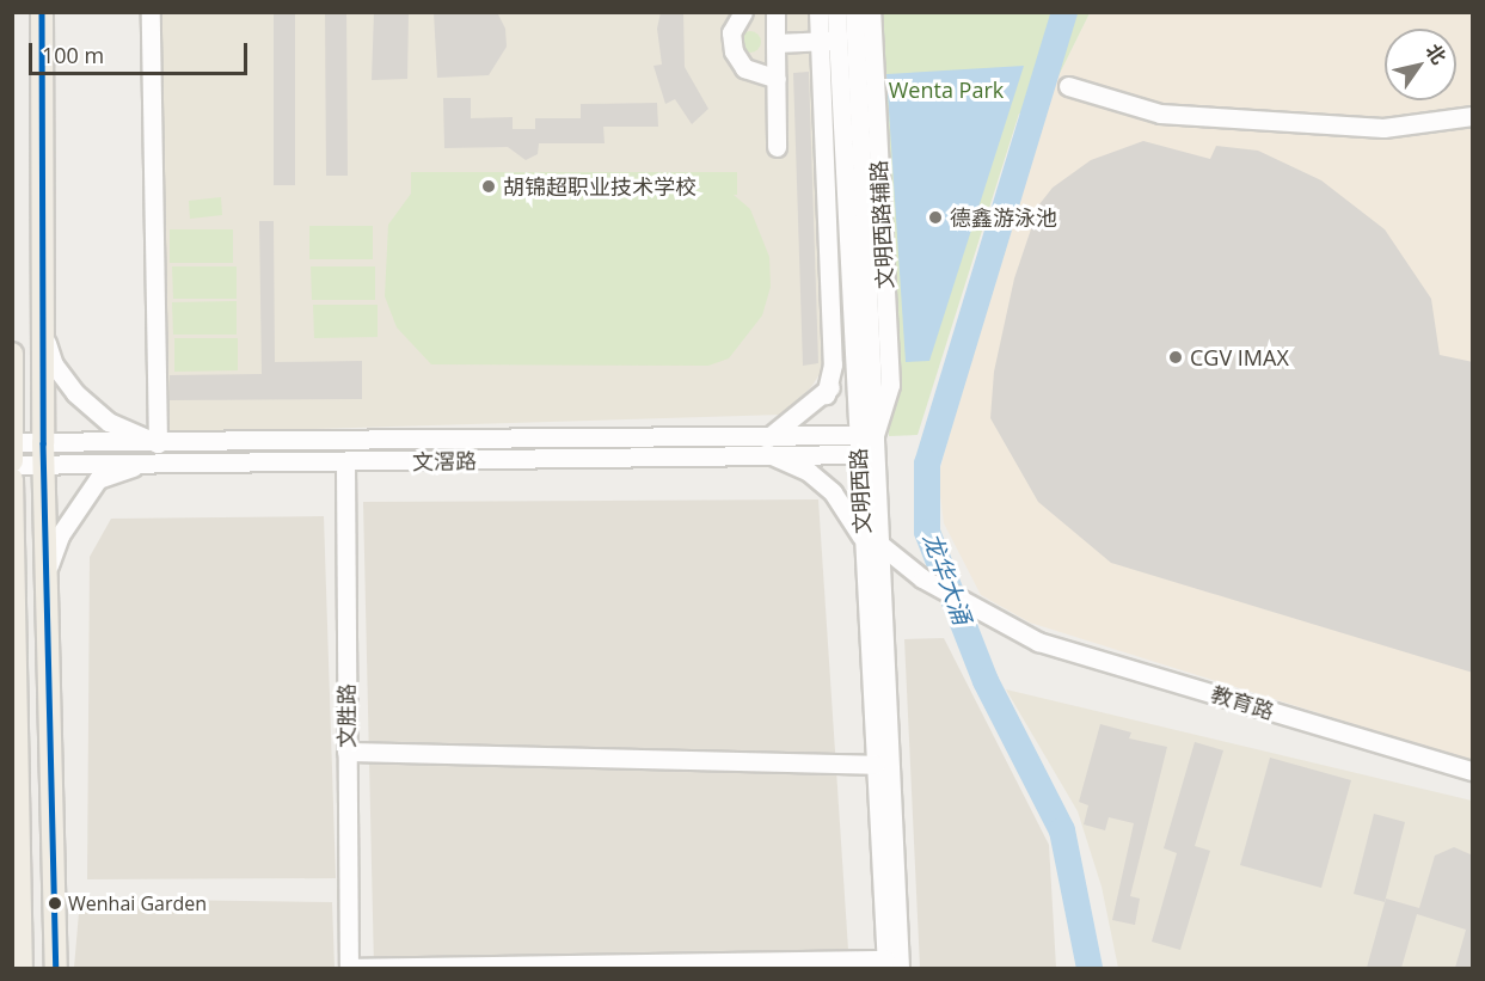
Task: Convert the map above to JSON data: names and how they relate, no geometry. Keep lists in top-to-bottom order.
{
  "streets": {
    "street": [
      "文明西路辅路",
      "文滘路",
      "文明西路",
      "教育路",
      "文胜路"
    ]
  },
  "crossings": [
    ["文明西路辅路", "文滘路"],
    ["文明西路辅路", "文明西路"],
    ["文滘路", "文明西路"],
    ["文滘路", "文胜路"],
    ["文明西路", "教育路"]
  ],
  "water": ["龙华大涌"],
  "parks": ["Wenta Park"],
  "places": [
    "胡锦超职业技术学校",
    "德鑫游泳池",
    "CGV IMAX",
    "Wenhai Garden"
  ],
  "scale_bar": "100 m",
  "north": "top right"
}
